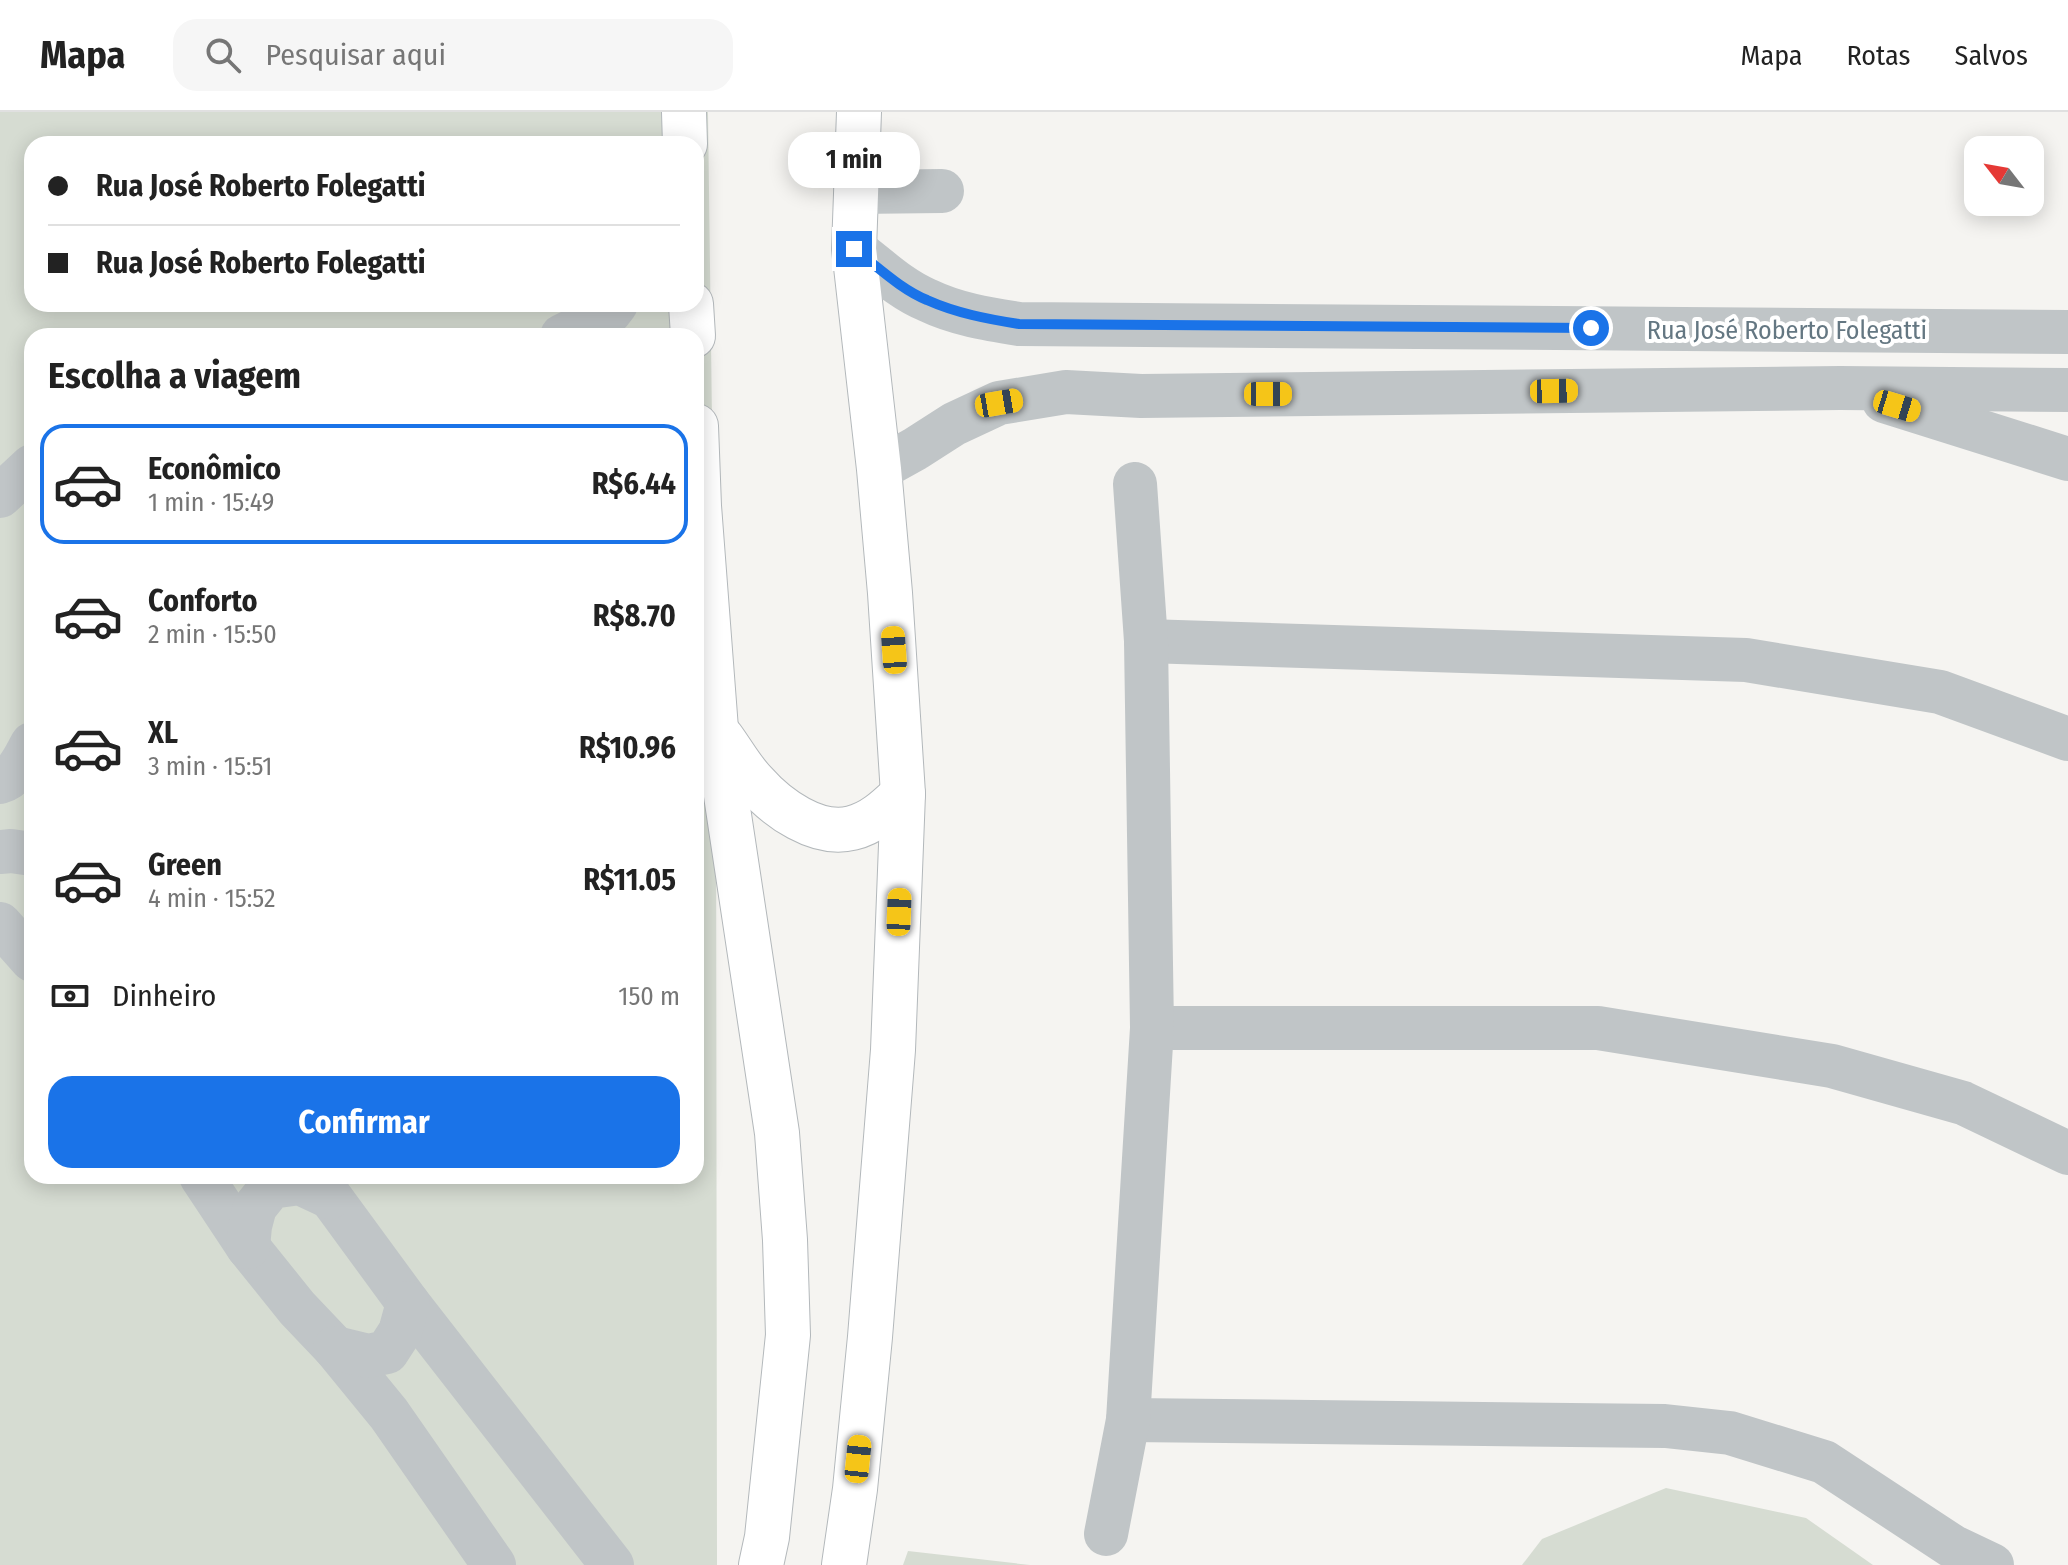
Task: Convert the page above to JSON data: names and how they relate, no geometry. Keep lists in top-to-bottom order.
{
  "streets": {
    "street": ["Rua José Roberto Folegatti"]
  },
  "north": "top left",
  "page": {
    "header": "Mapa",
    "search": "Pesquisar aqui",
    "nav": ["Mapa", "Rotas", "Salvos"],
    "bubble": "1 min",
    "banner": ["Rua José Roberto Folegatti", "Rua José Roberto Folegatti"],
    "heading": "Escolha a viagem",
    "list": [
      {
        "name": "Econômico",
        "note": "1 min · 15:49",
        "value": "R$6.44"
      },
      {
        "name": "Conforto",
        "note": "2 min · 15:50",
        "value": "R$8.70"
      },
      {
        "name": "XL",
        "note": "3 min · 15:51",
        "value": "R$10.96"
      },
      {
        "name": "Green",
        "note": "4 min · 15:52",
        "value": "R$11.05"
      }
    ],
    "pay": ["Dinheiro", "150 m"],
    "buttons": "Confirmar"
  }
}
